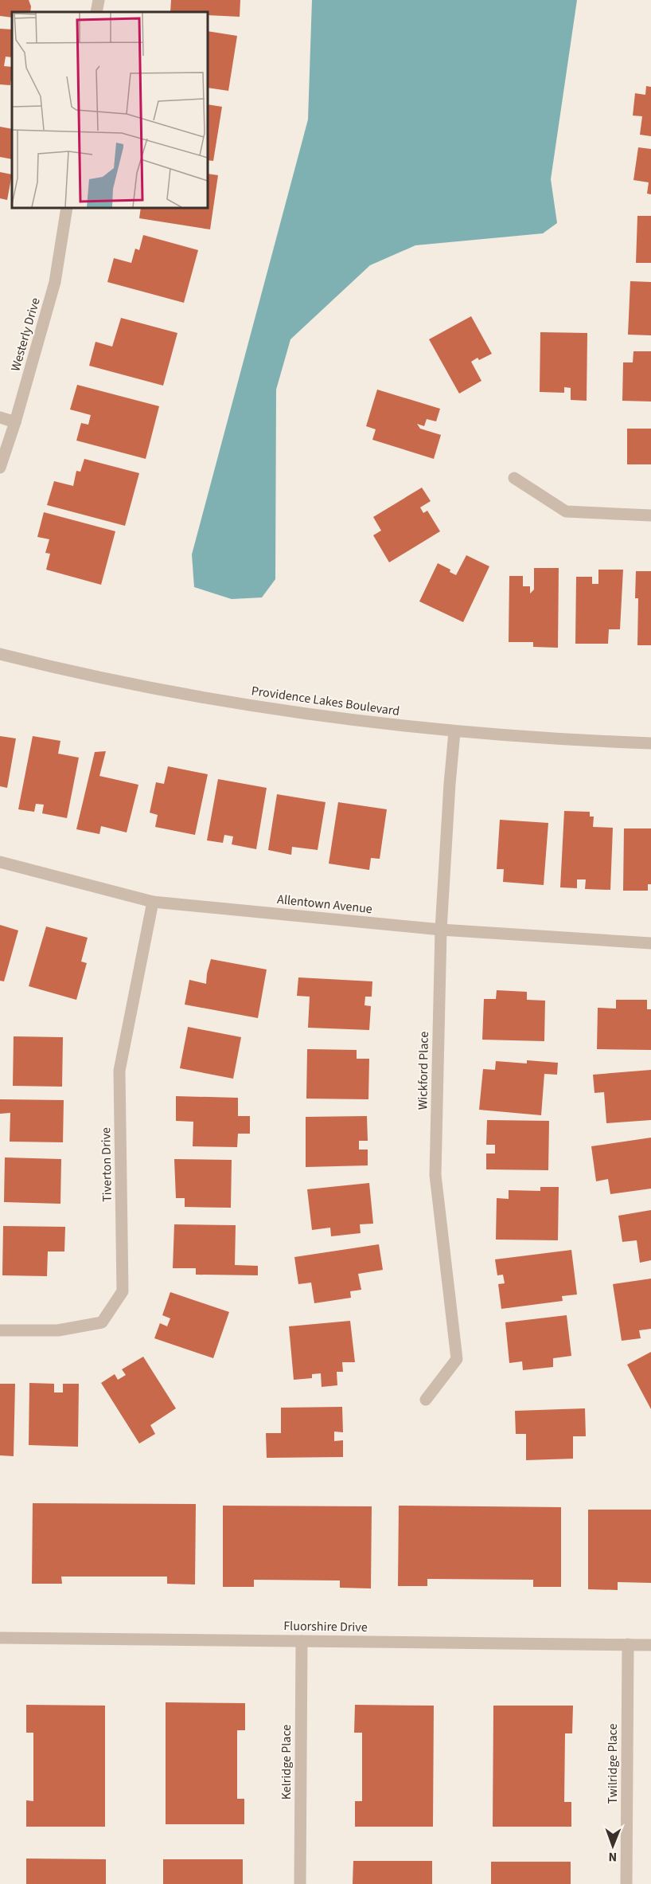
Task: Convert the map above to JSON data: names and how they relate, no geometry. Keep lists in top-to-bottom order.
{
  "streets": {
    "street": [
      "Westerly Drive",
      "Providence Lakes Boulevard",
      "Allentown Avenue",
      "Wickford Place",
      "Tiverton Drive",
      "Fluorshire Drive",
      "Kelridge Place",
      "Twilridge Place"
    ]
  },
  "crossings": [
    ["Providence Lakes Boulevard", "Wickford Place"],
    ["Allentown Avenue", "Wickford Place"],
    ["Allentown Avenue", "Tiverton Drive"],
    ["Fluorshire Drive", "Kelridge Place"],
    ["Fluorshire Drive", "Twilridge Place"]
  ],
  "north": "bottom"
}
